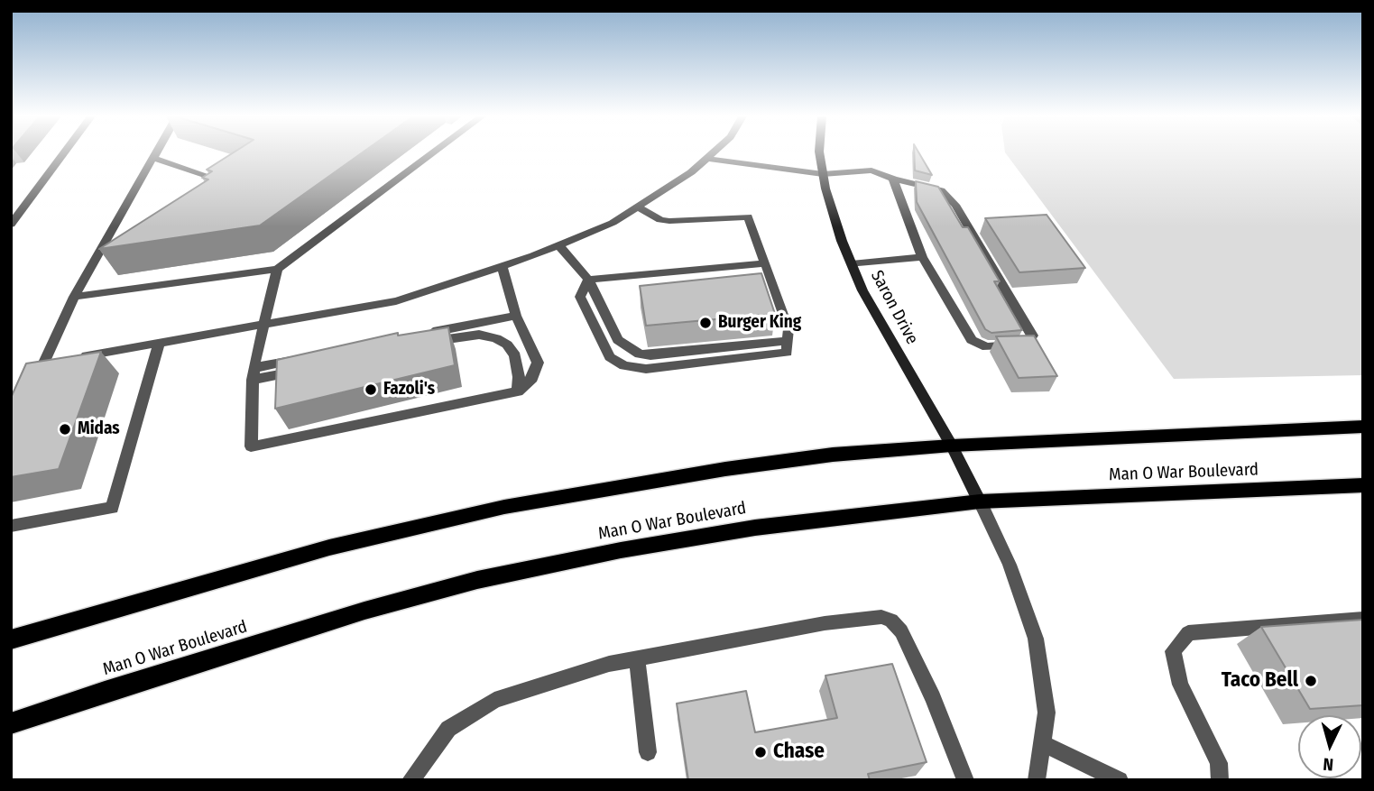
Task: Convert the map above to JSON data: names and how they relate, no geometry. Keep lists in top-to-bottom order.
{
  "streets": {
    "main road": ["Man O War Boulevard"],
    "street": ["Saron Drive"]
  },
  "crossings": [
    ["Saron Drive", "Man O War Boulevard"]
  ],
  "places": [
    "Burger King",
    "Fazoli's",
    "Midas",
    "Taco Bell",
    "Chase"
  ],
  "north": "bottom"
}
